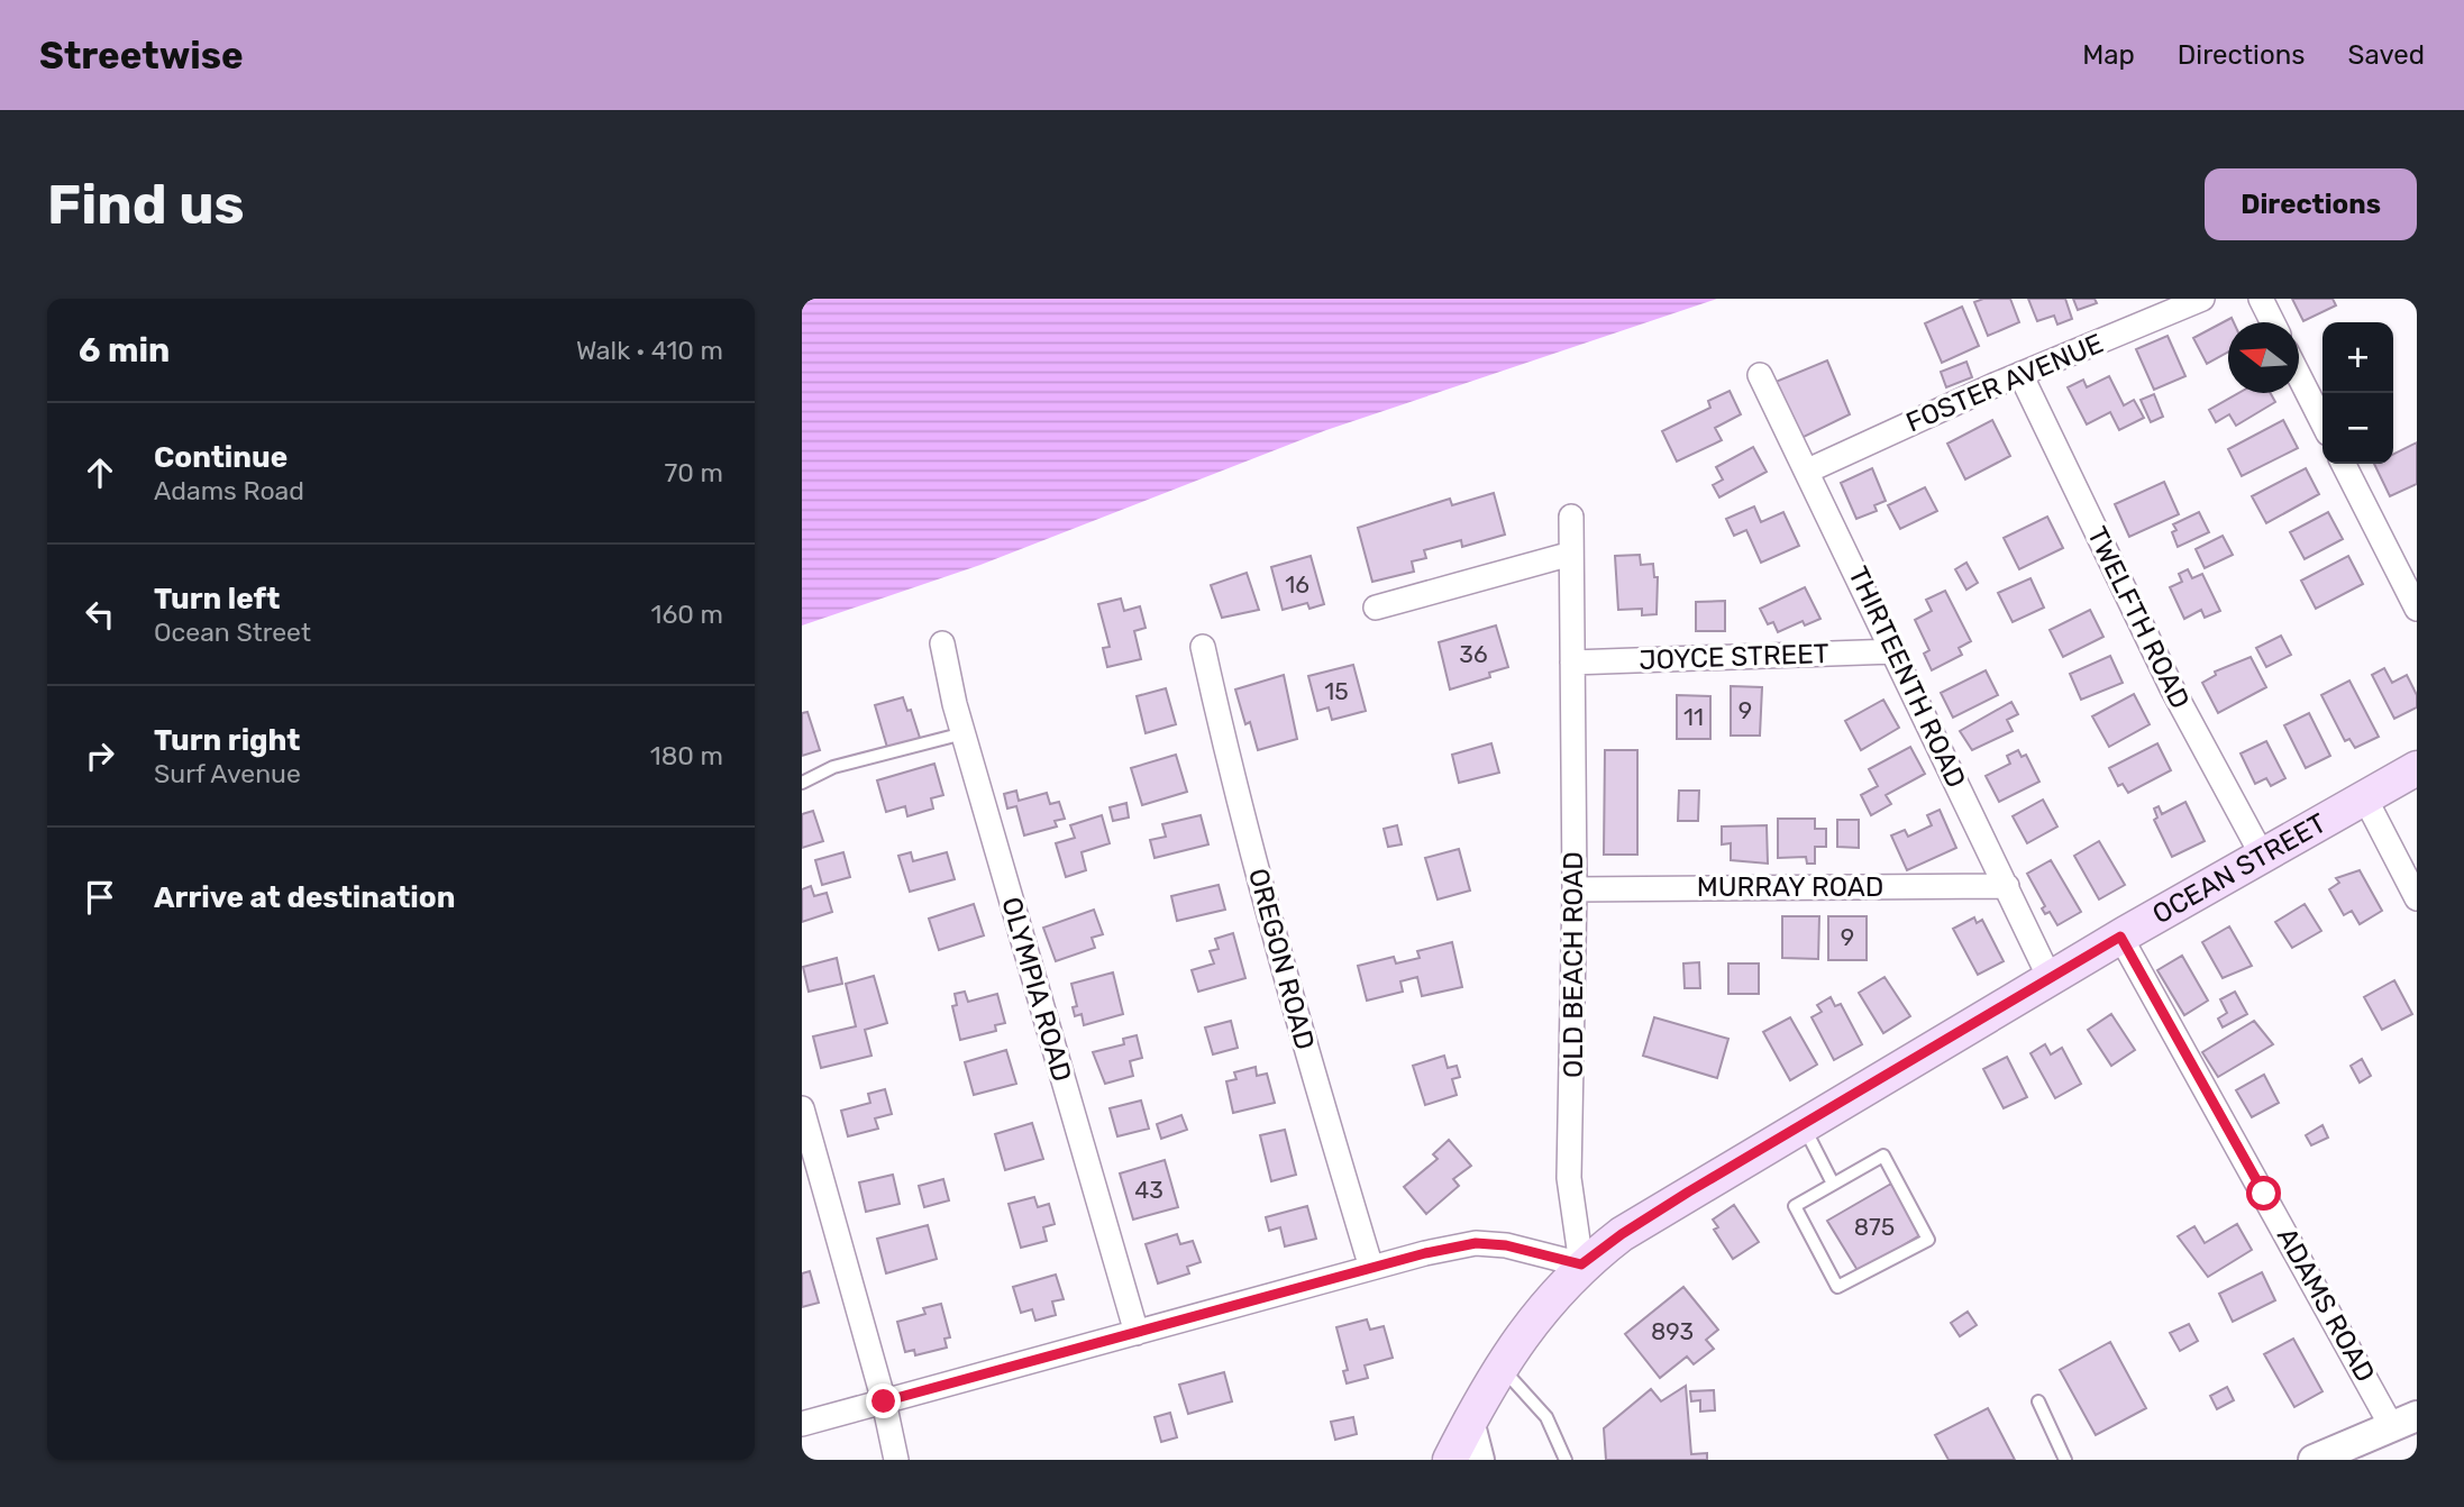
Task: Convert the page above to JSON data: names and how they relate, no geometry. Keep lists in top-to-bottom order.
{
  "streets": {
    "main road": ["OCEAN STREET"],
    "street": [
      "FOSTER AVENUE",
      "TWELFTH ROAD",
      "JOYCE STREET",
      "THIRTEENTH ROAD",
      "MURRAY ROAD",
      "OREGON ROAD",
      "OLD BEACH ROAD",
      "OLYMPIA ROAD",
      "ADAMS ROAD"
    ]
  },
  "crossings": [
    ["FOSTER AVENUE", "TWELFTH ROAD"],
    ["FOSTER AVENUE", "THIRTEENTH ROAD"],
    ["TWELFTH ROAD", "OCEAN STREET"],
    ["JOYCE STREET", "THIRTEENTH ROAD"],
    ["JOYCE STREET", "OLD BEACH ROAD"],
    ["THIRTEENTH ROAD", "OCEAN STREET"],
    ["THIRTEENTH ROAD", "MURRAY ROAD"],
    ["OCEAN STREET", "OLD BEACH ROAD"],
    ["OCEAN STREET", "ADAMS ROAD"],
    ["MURRAY ROAD", "OLD BEACH ROAD"]
  ],
  "house_numbers": [
    "16",
    "36",
    "15",
    "9",
    "11",
    "9",
    "43",
    "875",
    "893"
  ],
  "north": "left",
  "page": {
    "header": "Streetwise",
    "nav": ["Map", "Directions", "Saved"],
    "buttons": "Directions",
    "title": "Find us",
    "heading": ["6 min", "Walk · 410 m"],
    "map_buttons": ["+", "−"],
    "list": [
      ["Continue", "Adams Road", "70 m"],
      ["Turn left", "Ocean Street", "160 m"],
      ["Turn right", "Surf Avenue", "180 m"],
      "Arrive at destination"
    ]
  }
}
